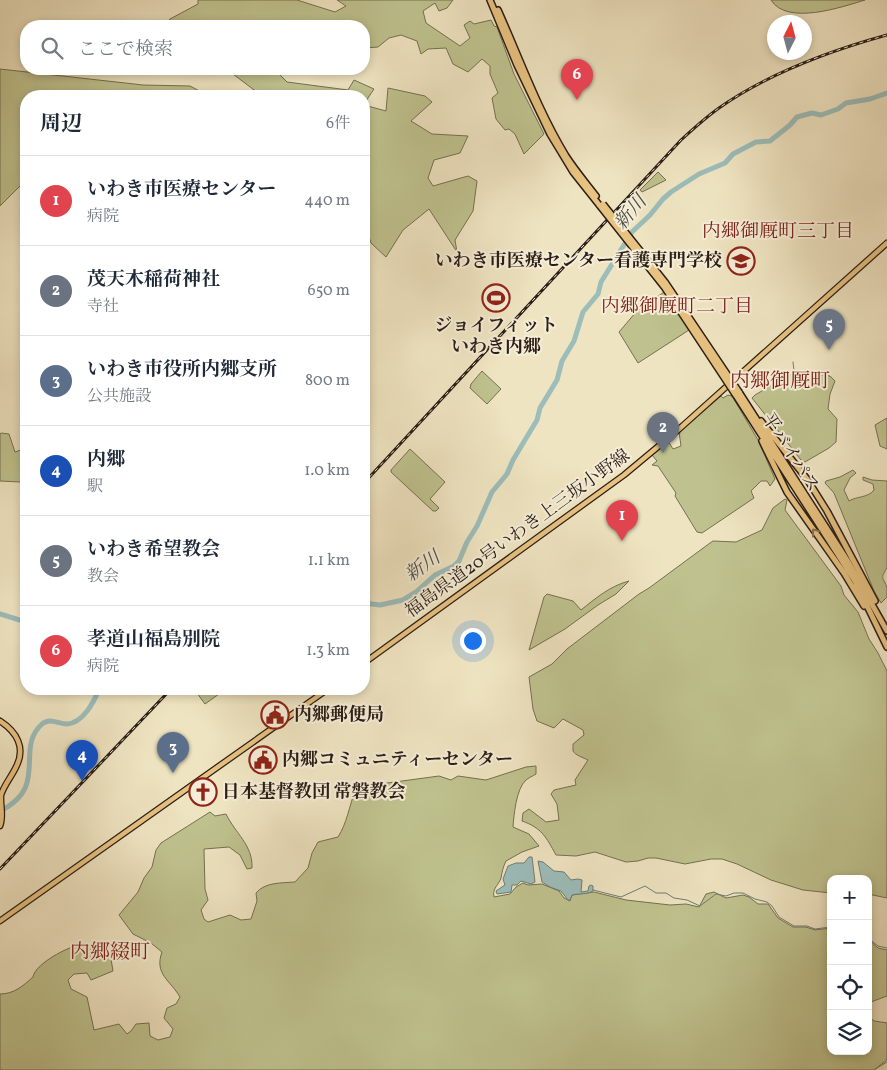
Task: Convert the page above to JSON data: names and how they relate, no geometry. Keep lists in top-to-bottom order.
{
  "streets": {
    "highway": ["平バイパス"],
    "main road": ["福島県道20号いわき上三坂小野線"]
  },
  "districts": [
    "内郷御厩町三丁目",
    "内郷御厩町二丁目",
    "内郷御厩町",
    "内郷綴町"
  ],
  "water": ["新川"],
  "places": {
    "school or university": ["いわき市医療センター看護専門学校"],
    "sports": ["ジョイフィット いわき内郷"],
    "public building": ["内郷郵便局", "内郷コミュニティーセンター"],
    "church": ["日本基督教団 常磐教会"]
  },
  "north": "top",
  "page": {
    "search": "ここで検索",
    "pins": [
      "6",
      "5",
      "2",
      "1",
      "3",
      "4"
    ],
    "heading": ["周辺", "6件"],
    "list": [
      {
        "mark": "1",
        "name": "いわき市医療センター",
        "note": "病院",
        "value": "440 m"
      },
      {
        "mark": "2",
        "name": "茂天木稲荷神社",
        "note": "寺社",
        "value": "650 m"
      },
      {
        "mark": "3",
        "name": "いわき市役所内郷支所",
        "note": "公共施設",
        "value": "800 m"
      },
      {
        "mark": "4",
        "name": "内郷",
        "note": "駅",
        "value": "1.0 km"
      },
      {
        "mark": "5",
        "name": "いわき希望教会",
        "note": "教会",
        "value": "1.1 km"
      },
      {
        "mark": "6",
        "name": "孝道山福島別院",
        "note": "病院",
        "value": "1.3 km"
      }
    ],
    "map_buttons": ["+", "−"]
  }
}
